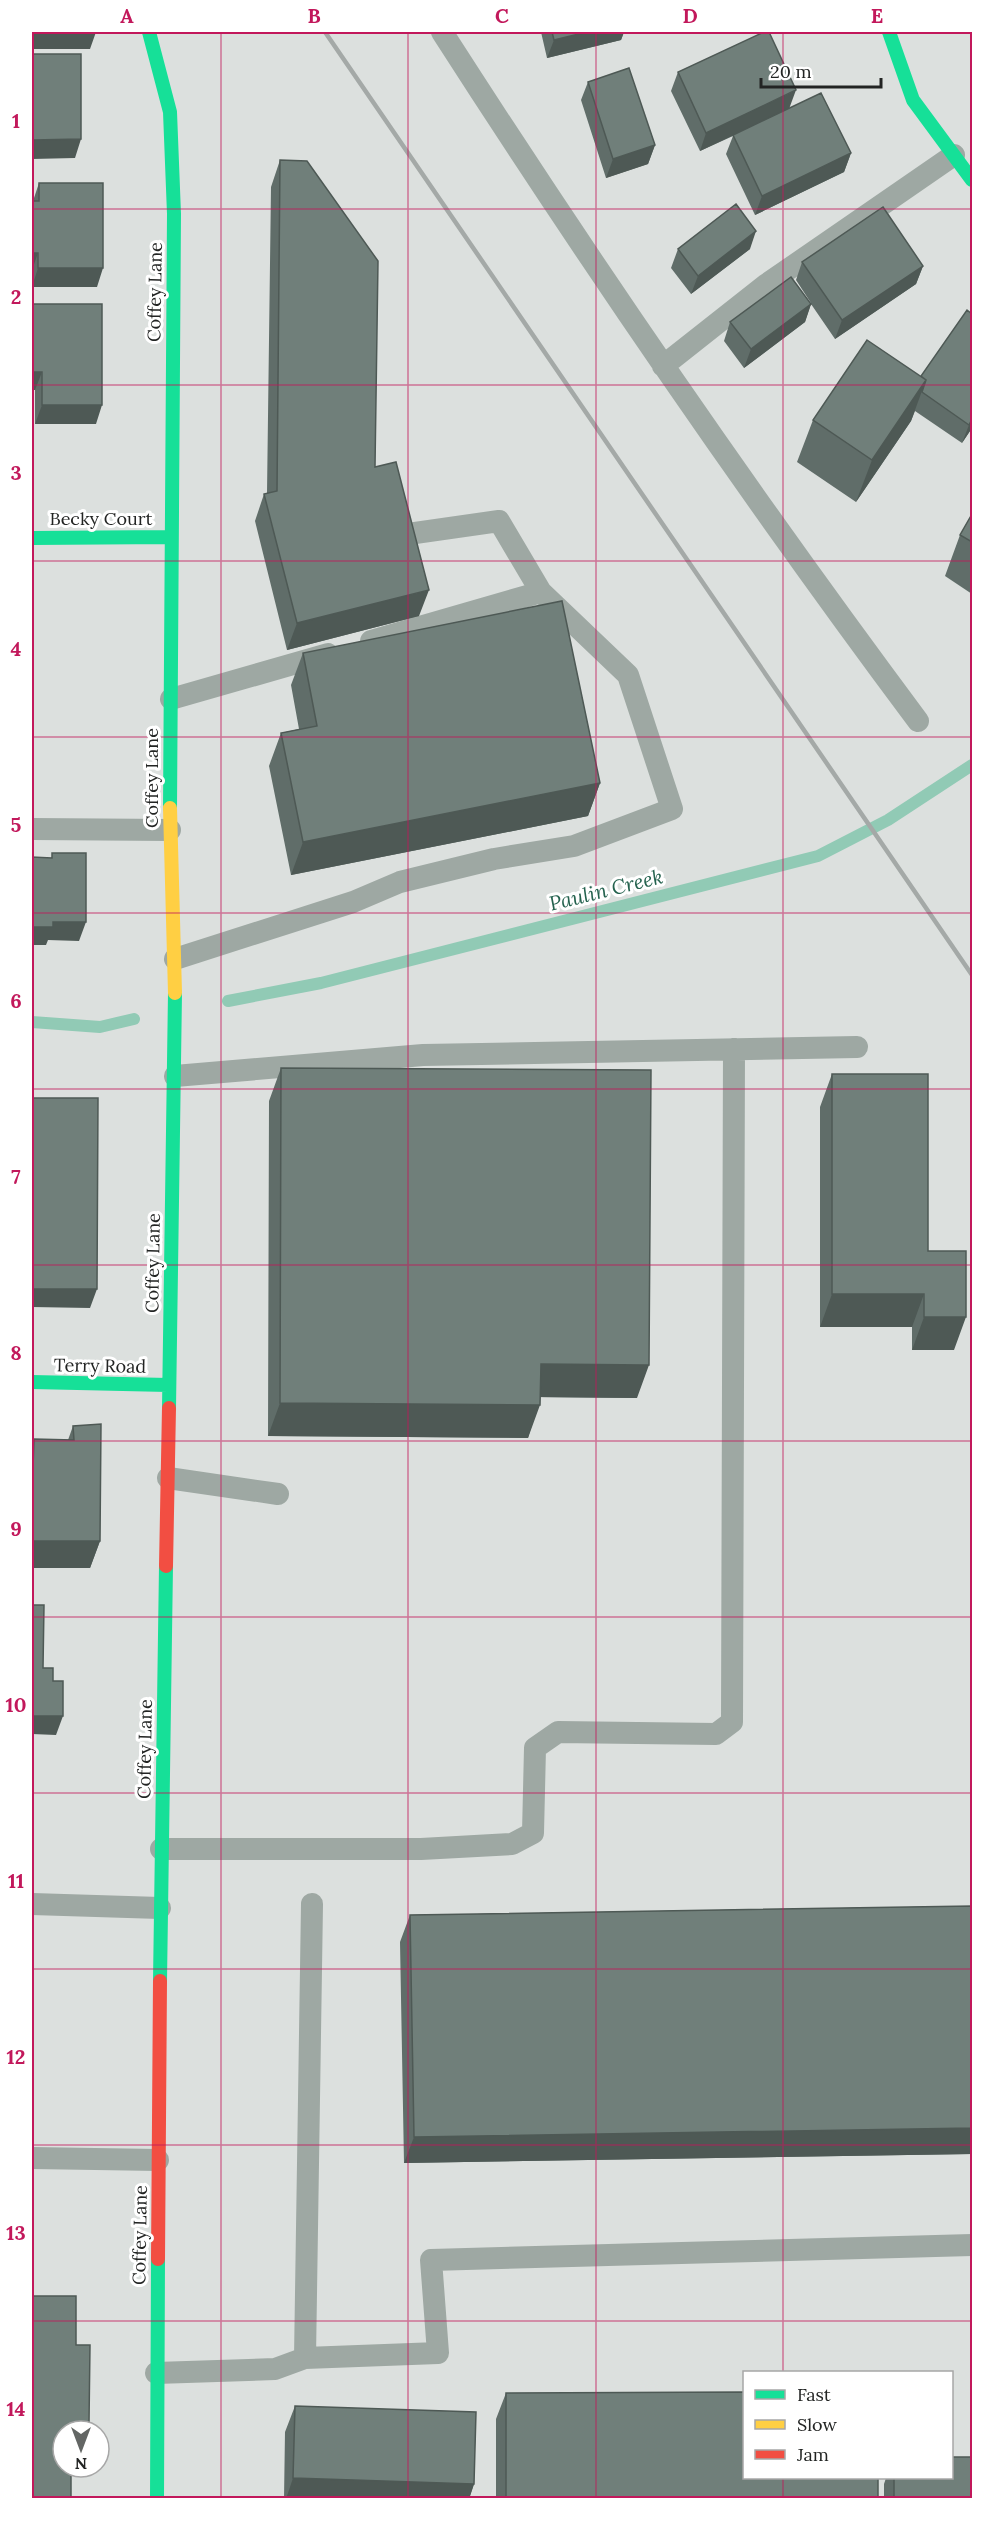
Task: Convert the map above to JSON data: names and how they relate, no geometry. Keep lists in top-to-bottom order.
{
  "streets": {
    "street": ["Coffey Lane", "Becky Court", "Terry Road"]
  },
  "crossings": [
    ["Coffey Lane", "Becky Court"],
    ["Coffey Lane", "Terry Road"]
  ],
  "water": ["Paulin Creek"],
  "legend": ["Fast", "Slow", "Jam"],
  "scale_bar": "20 m",
  "north": "bottom",
  "grid": {
    "columns": [
      "A",
      "B",
      "C",
      "D",
      "E"
    ],
    "rows": [
      "1",
      "2",
      "3",
      "4",
      "5",
      "6",
      "7",
      "8",
      "9",
      "10",
      "11",
      "12",
      "13",
      "14"
    ]
  }
}
